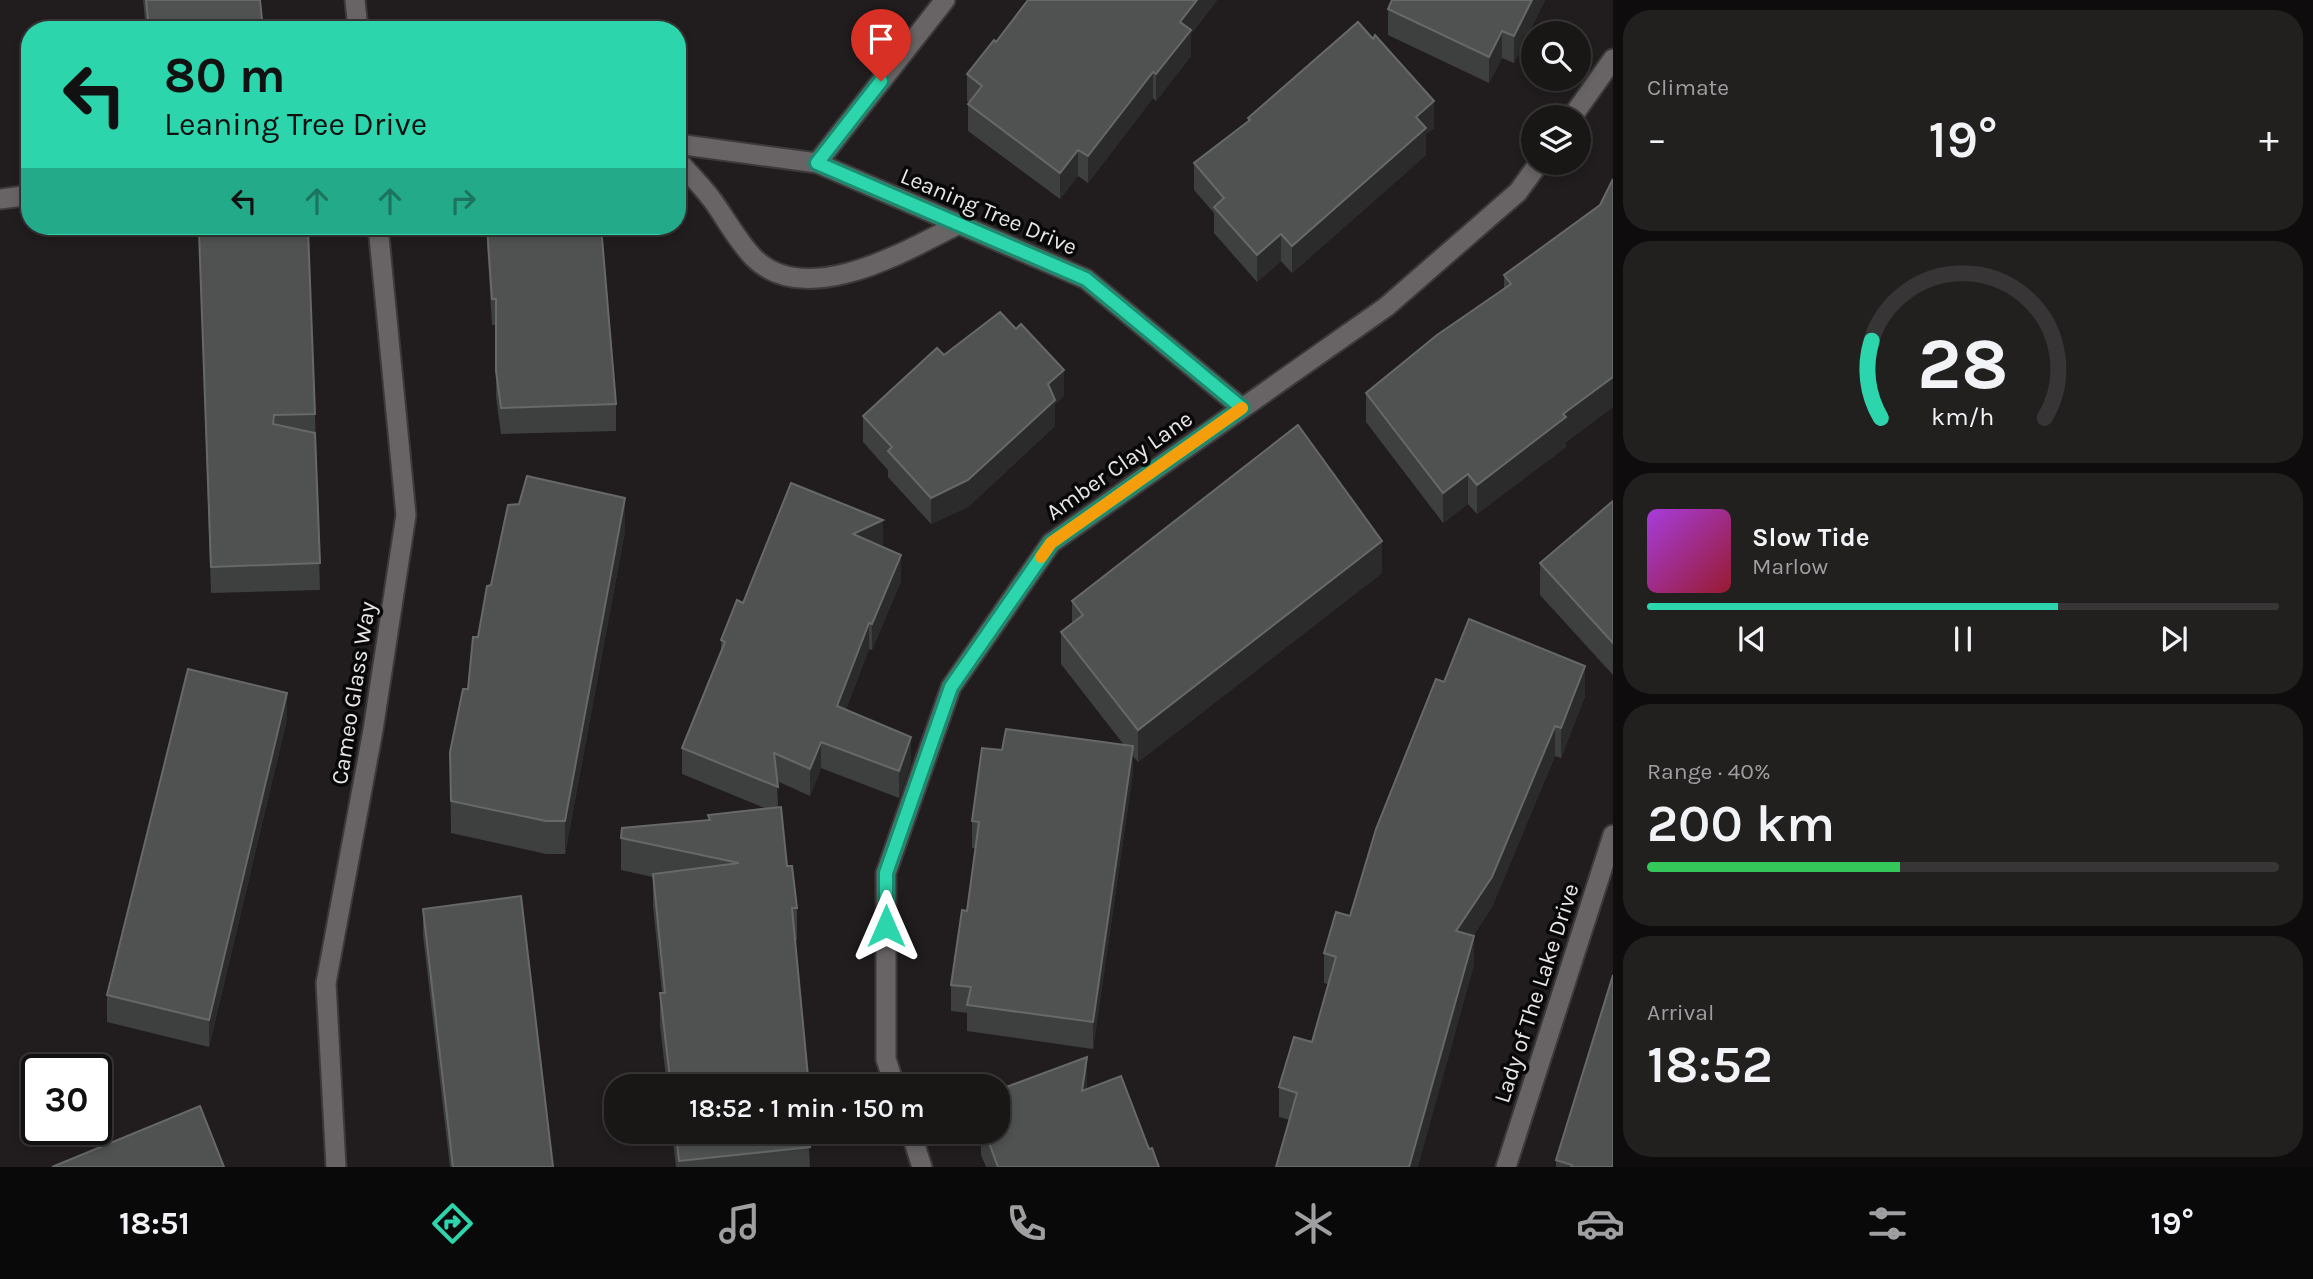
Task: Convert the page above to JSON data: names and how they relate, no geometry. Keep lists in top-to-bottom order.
{
  "streets": {
    "street": [
      "Leaning Tree Drive",
      "Amber Clay Lane",
      "Cameo Glass Way",
      "Lady of The Lake Drive"
    ]
  },
  "crossings": [
    ["Leaning Tree Drive", "Amber Clay Lane"]
  ],
  "page": {
    "tile": [
      "Climate",
      ["Range · 40%", "200 km"],
      ["Arrival", "18:52"]
    ],
    "turn": ["80 m", "Leaning Tree Drive"],
    "heat": ["−", "19°", "+"],
    "song": ["Slow Tide", "Marlow"],
    "limit": "30",
    "trip": "18:52 · 1 min · 150 m",
    "tabs": ["18:51", "19°"],
    "gauge": ["28", "km/h"]
  }
}
